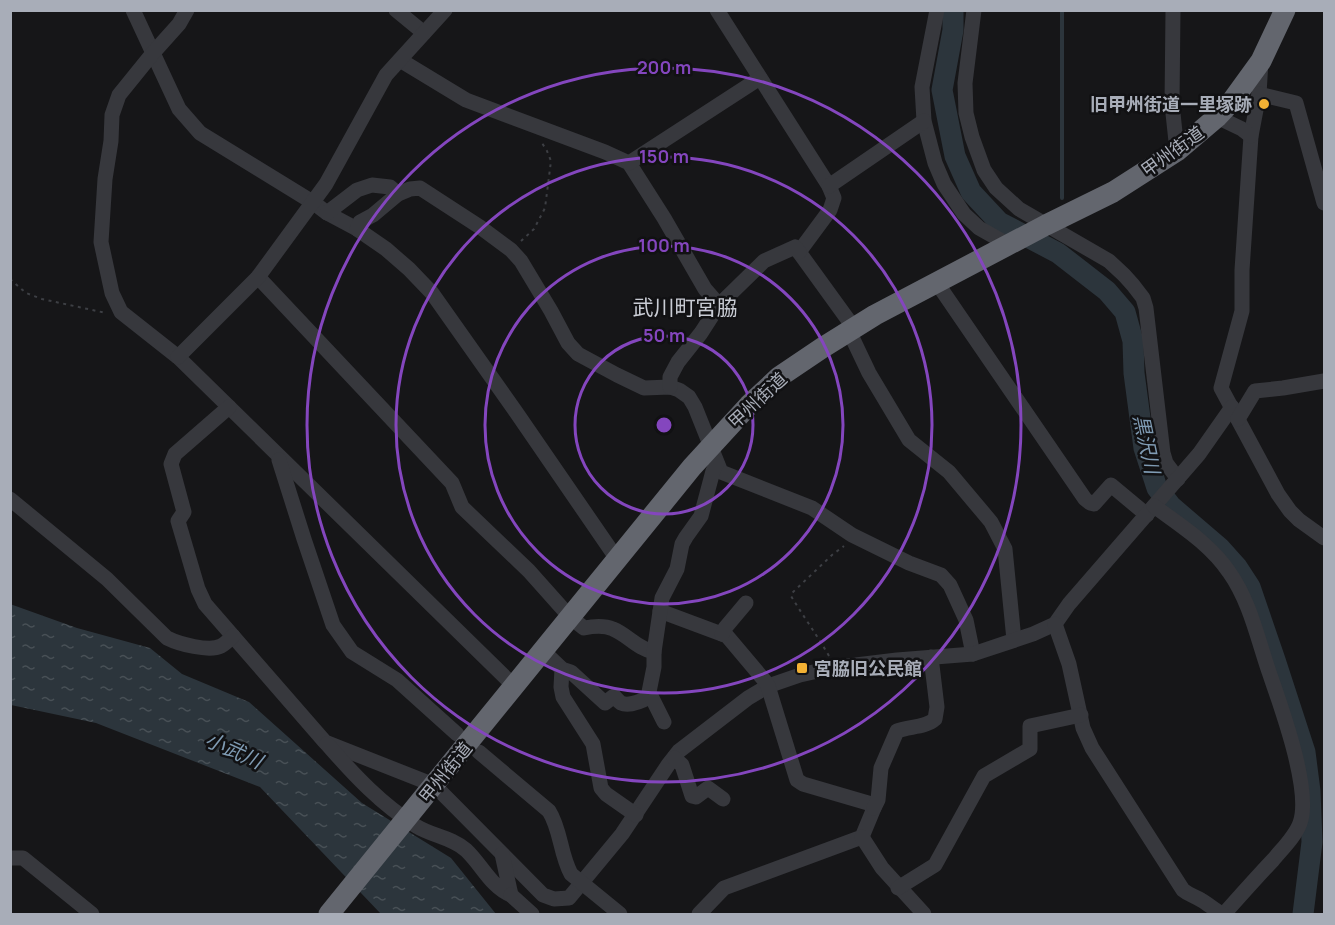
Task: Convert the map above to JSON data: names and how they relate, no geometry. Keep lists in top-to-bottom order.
{
  "streets": {
    "highway": ["甲州街道"]
  },
  "districts": ["武川町宮脇"],
  "water": ["黒沢川", "小武川"],
  "places": {
    "other": ["旧甲州街道一里塚跡"],
    "transit": ["宮脇旧公民館"]
  },
  "rings": [
    "200 m",
    "150 m",
    "100 m",
    "50 m"
  ]
}
